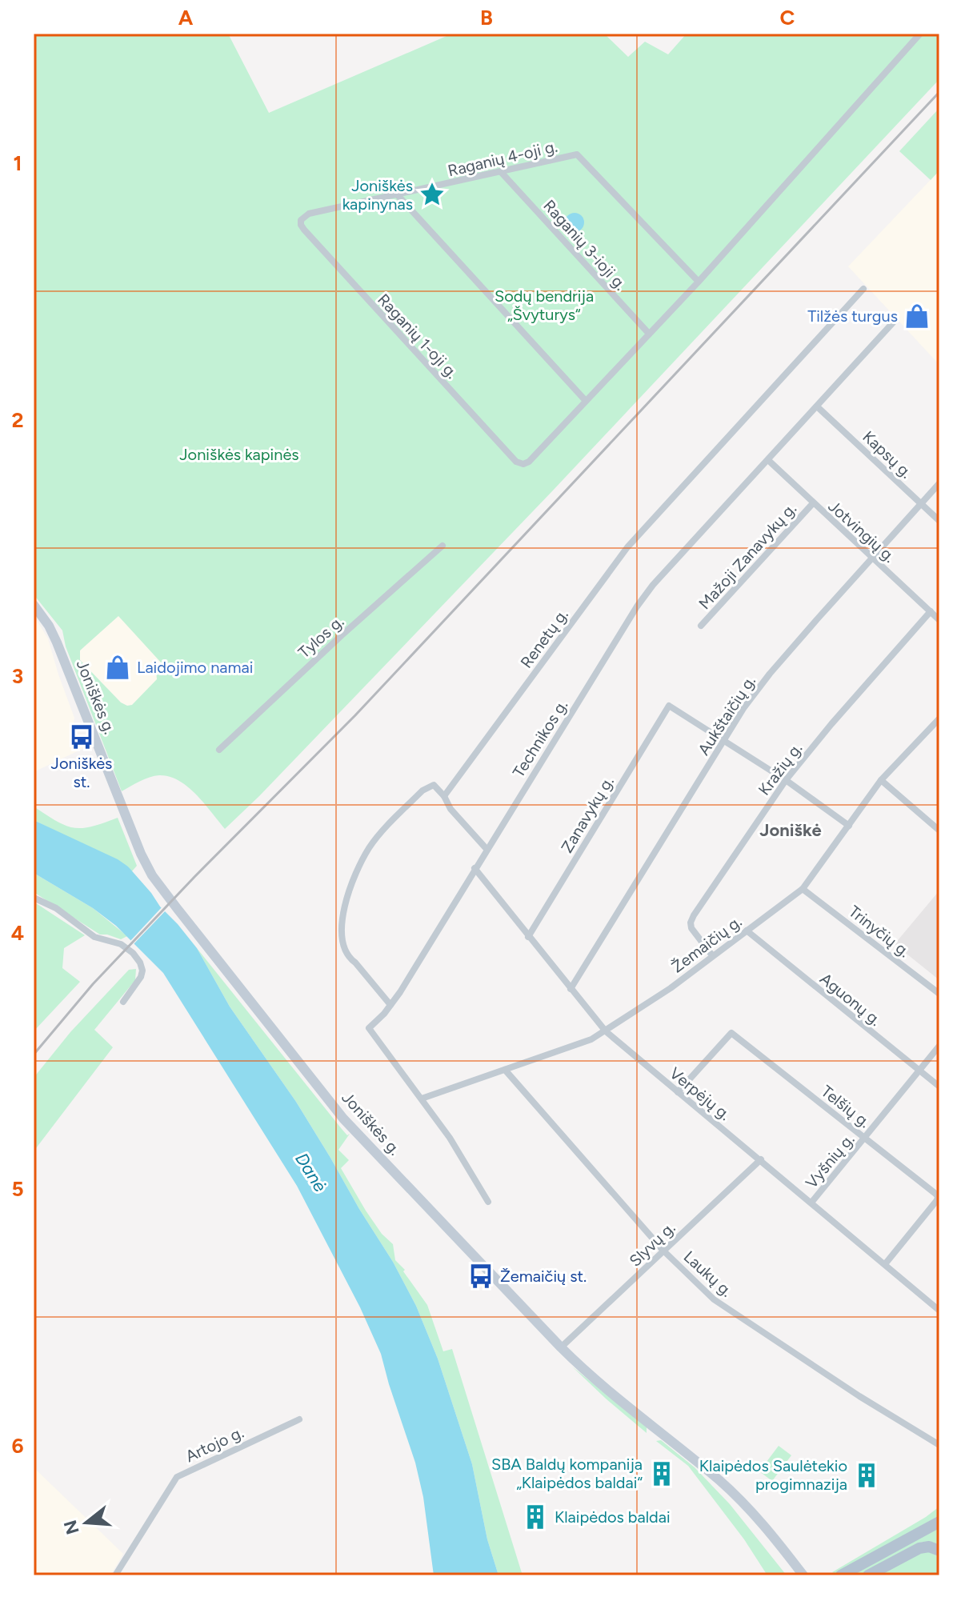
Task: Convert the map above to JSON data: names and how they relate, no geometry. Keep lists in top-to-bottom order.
{
  "streets": {
    "main road": ["Joniškės g."],
    "street": [
      "Raganių 4-oji g.",
      "Raganių 3-ioji g.",
      "Raganių 1-oji g.",
      "Kapsų g.",
      "Jotvingių g.",
      "Mažoji Zanavykų g.",
      "Tylos g.",
      "Renetų g.",
      "Aukštaičių g.",
      "Technikos g.",
      "Kražių g.",
      "Zanavykų g.",
      "Trinyčių g.",
      "Žemaičių g.",
      "Aguonų g.",
      "Verpėjų g.",
      "Telšių g.",
      "Vyšnių g.",
      "Slyvų g.",
      "Laukų g.",
      "Artojo g."
    ]
  },
  "crossings": [
    ["Raganių 4-oji g.", "Raganių 3-ioji g."],
    ["Raganių 4-oji g.", "Raganių 1-oji g."],
    ["Kapsų g.", "Aukštaičių g."],
    ["Kapsų g.", "Technikos g."],
    ["Jotvingių g.", "Mažoji Zanavykų g."],
    ["Jotvingių g.", "Aukštaičių g."],
    ["Jotvingių g.", "Technikos g."],
    ["Jotvingių g.", "Kražių g."],
    ["Joniškės g.", "Slyvų g."],
    ["Aukštaičių g.", "Zanavykų g."],
    ["Aukštaičių g.", "Verpėjų g."],
    ["Technikos g.", "Žemaičių g."],
    ["Technikos g.", "Verpėjų g."],
    ["Kražių g.", "Žemaičių g."],
    ["Zanavykų g.", "Verpėjų g."],
    ["Trinyčių g.", "Žemaičių g."],
    ["Žemaičių g.", "Aguonų g."],
    ["Žemaičių g.", "Verpėjų g."],
    ["Žemaičių g.", "Laukų g."],
    ["Aguonų g.", "Vyšnių g."],
    ["Verpėjų g.", "Telšių g."],
    ["Verpėjų g.", "Vyšnių g."],
    ["Verpėjų g.", "Slyvų g."],
    ["Telšių g.", "Vyšnių g."],
    ["Slyvų g.", "Laukų g."]
  ],
  "districts": ["Joniškė"],
  "water": ["Danė"],
  "parks": ["Sodų bendrija „Švyturys“", "Joniškės kapinės"],
  "places": {
    "place": ["Joniškės kapinynas"],
    "shop": ["Tilžės turgus", "Laidojimo namai"],
    "bus stop": ["Joniškės st.", "Žemaičių st."],
    "building": ["SBA Baldų kompanija „Klaipėdos baldai“", "Klaipėdos Saulėtekio progimnazija", "Klaipėdos baldai"]
  },
  "north": "left",
  "grid": {
    "columns": ["A", "B", "C"],
    "rows": [
      "1",
      "2",
      "3",
      "4",
      "5",
      "6"
    ]
  }
}
